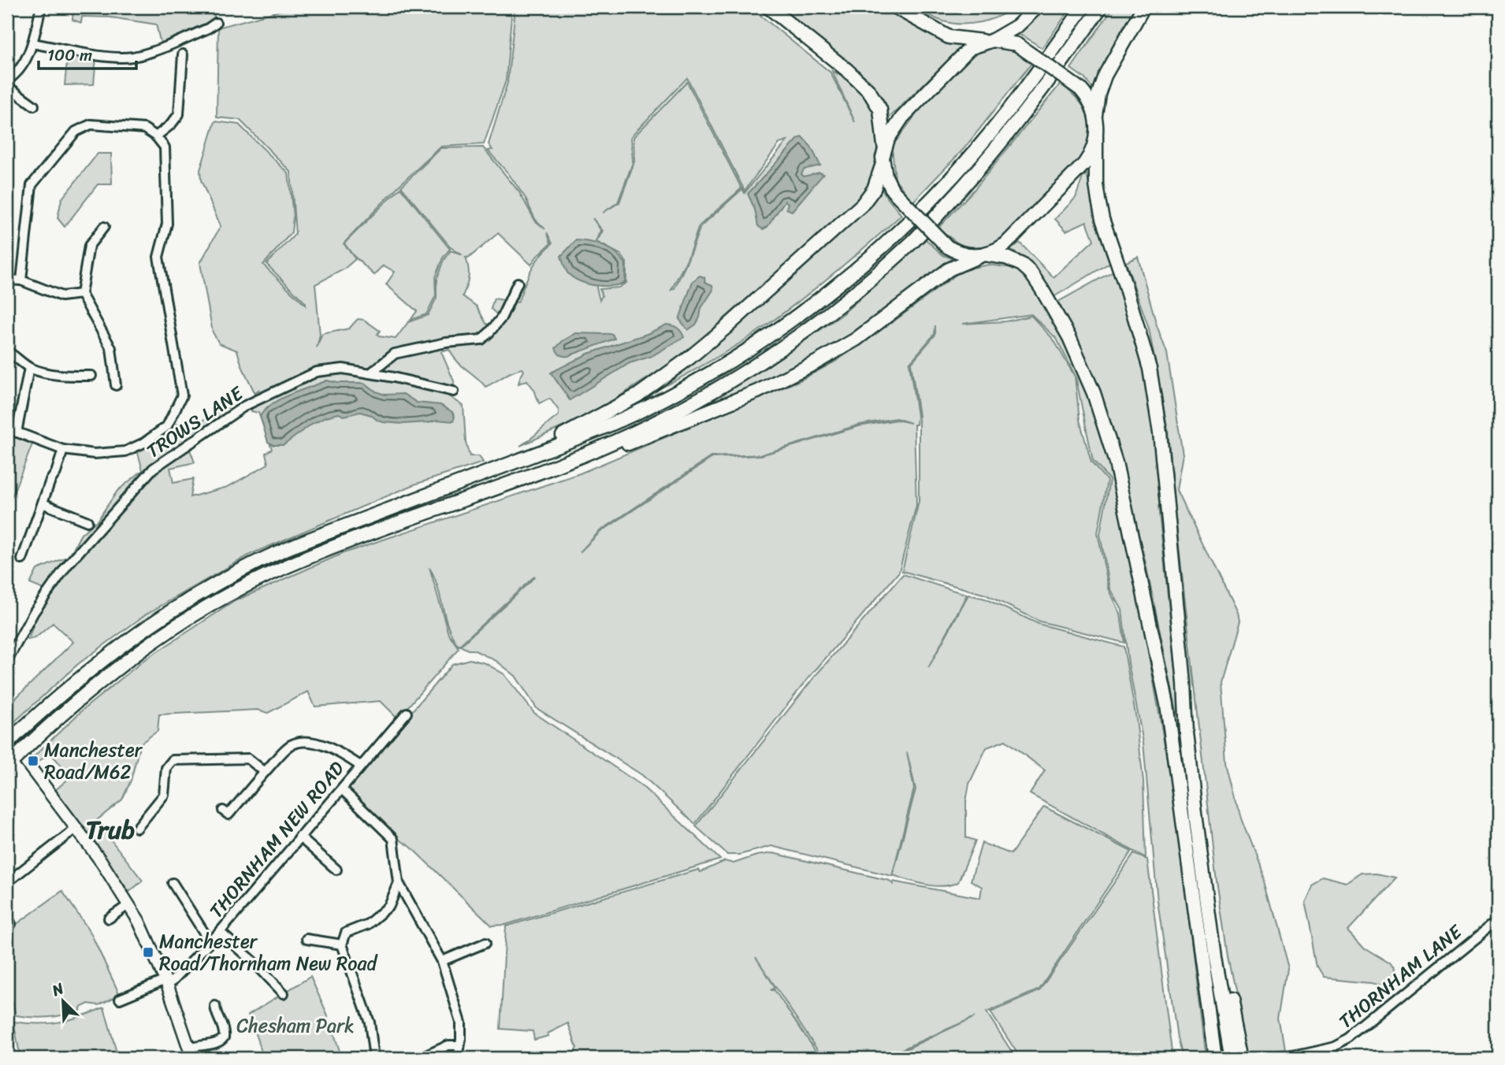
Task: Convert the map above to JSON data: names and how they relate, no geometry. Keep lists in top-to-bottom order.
{
  "streets": {
    "street": ["TROWS LANE", "THORNHAM NEW ROAD", "THORNHAM LANE"]
  },
  "districts": ["Trub"],
  "parks": ["Chesham Park"],
  "places": {
    "transit": ["Manchester Road/M62", "Manchester Road/Thornham New Road"]
  },
  "scale_bar": "100 m",
  "north": "top left"
}
